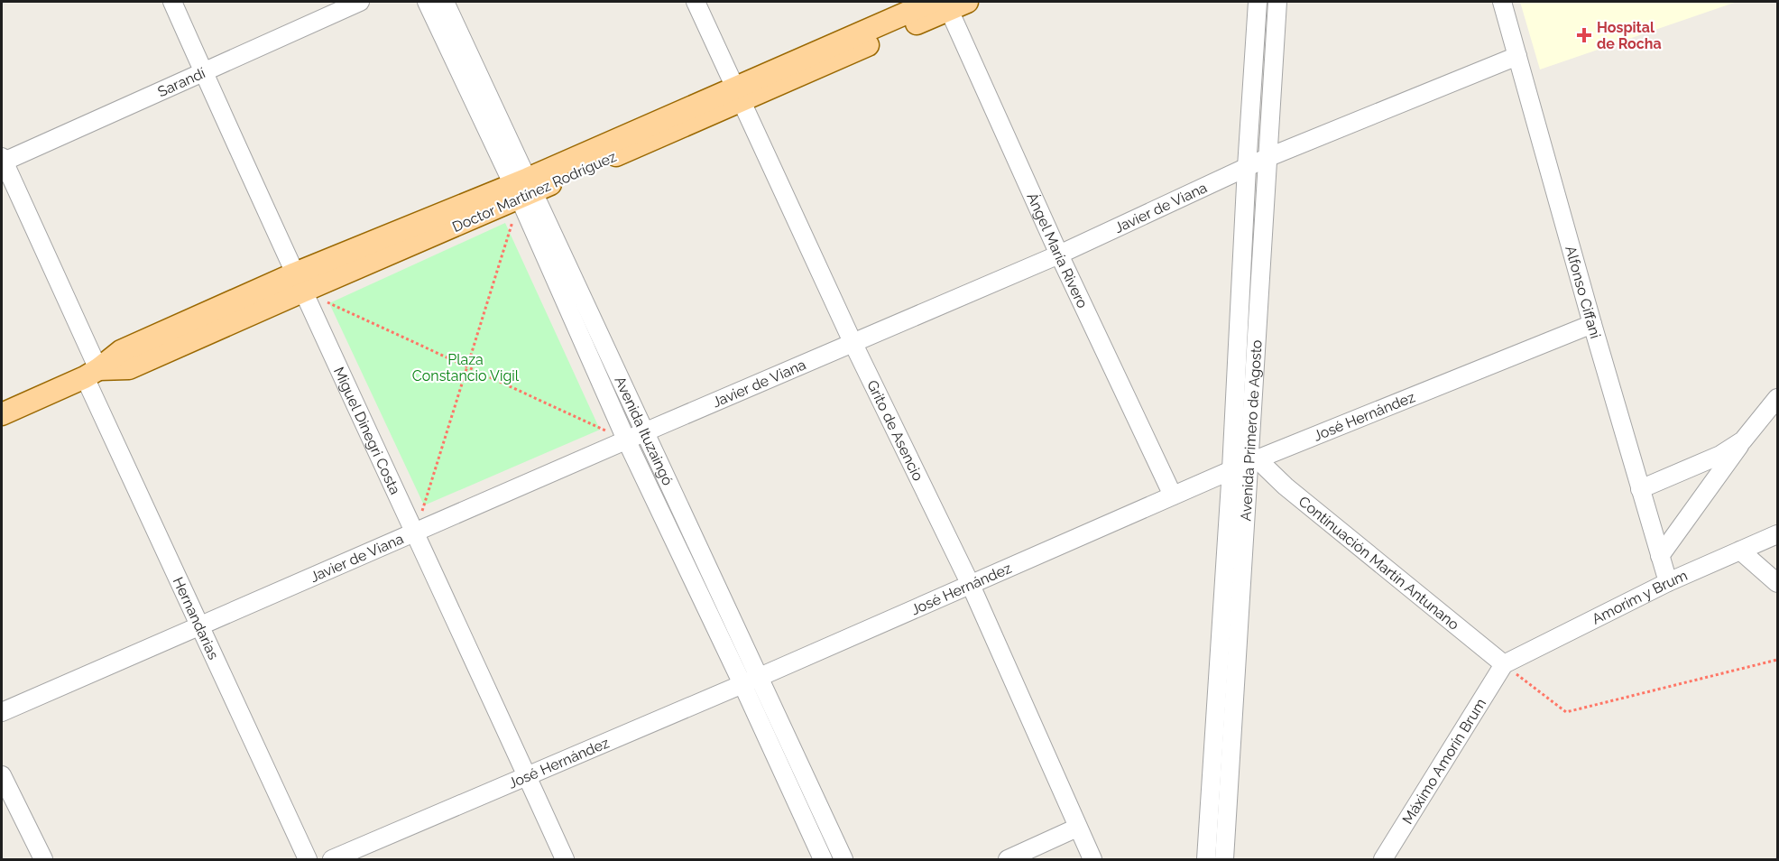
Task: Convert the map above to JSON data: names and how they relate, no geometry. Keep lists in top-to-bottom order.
{
  "streets": {
    "main road": ["Doctor Martínez Rodríguez"],
    "street": [
      "Sarandí",
      "Javier de Viana",
      "Ángel María Rivero",
      "Alfonso Ciffani",
      "José Hernández",
      "Grito de Asencio",
      "Miguel Dinegri Costa",
      "Avenida Ituzaingó",
      "Avenida Primero de Agosto",
      "Continuación Martín Antunano",
      "Amorim y Brum",
      "Hernandarias",
      "Máximo Amorín Brum"
    ]
  },
  "crossings": [
    ["Sarandí", "Miguel Dinegri Costa"],
    ["Sarandí", "Hernandarias"],
    ["Doctor Martínez Rodríguez", "Ángel María Rivero"],
    ["Doctor Martínez Rodríguez", "Grito de Asencio"],
    ["Doctor Martínez Rodríguez", "Miguel Dinegri Costa"],
    ["Doctor Martínez Rodríguez", "Avenida Ituzaingó"],
    ["Doctor Martínez Rodríguez", "Hernandarias"],
    ["Javier de Viana", "Ángel María Rivero"],
    ["Javier de Viana", "Alfonso Ciffani"],
    ["Javier de Viana", "Grito de Asencio"],
    ["Javier de Viana", "Miguel Dinegri Costa"],
    ["Javier de Viana", "Avenida Ituzaingó"],
    ["Javier de Viana", "Avenida Primero de Agosto"],
    ["Javier de Viana", "Hernandarias"],
    ["Ángel María Rivero", "José Hernández"],
    ["Alfonso Ciffani", "José Hernández"],
    ["Alfonso Ciffani", "Amorim y Brum"],
    ["José Hernández", "Grito de Asencio"],
    ["José Hernández", "Miguel Dinegri Costa"],
    ["José Hernández", "Avenida Ituzaingó"],
    ["José Hernández", "Avenida Primero de Agosto"],
    ["José Hernández", "Continuación Martín Antunano"],
    ["Avenida Primero de Agosto", "Continuación Martín Antunano"],
    ["Continuación Martín Antunano", "Amorim y Brum"],
    ["Continuación Martín Antunano", "Máximo Amorín Brum"],
    ["Amorim y Brum", "Máximo Amorín Brum"]
  ],
  "parks": ["Plaza Constancio Vigil"],
  "places": {
    "health": ["Hospital de Rocha"]
  }
}
